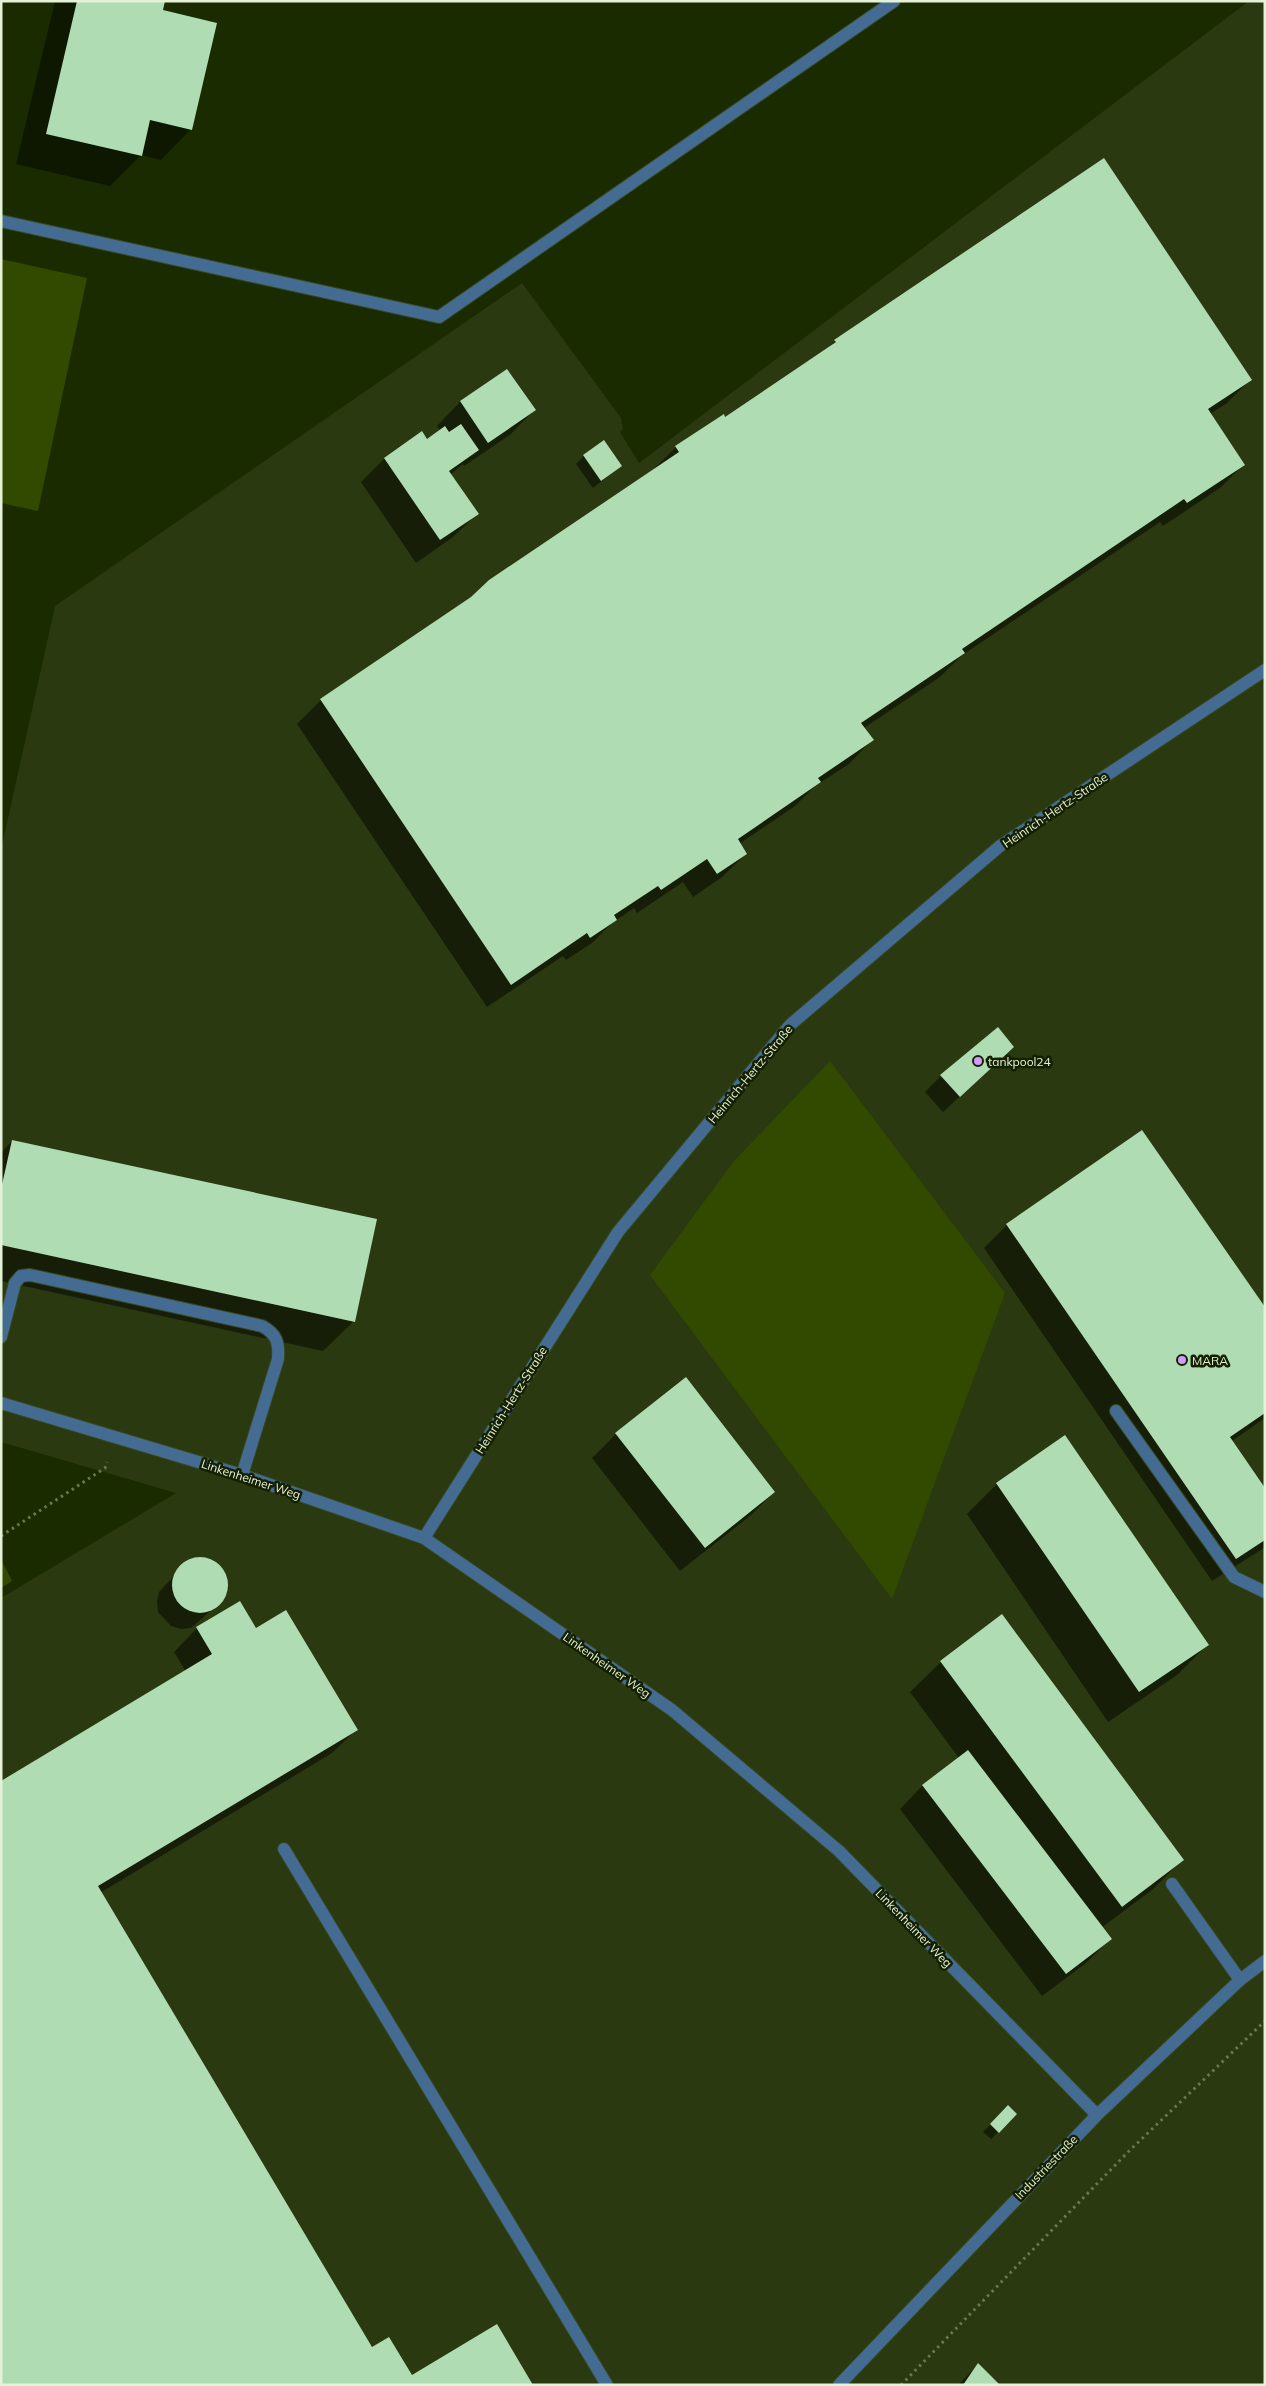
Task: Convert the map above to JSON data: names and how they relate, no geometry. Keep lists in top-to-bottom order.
{
  "streets": {
    "street": ["Heinrich-Hertz-Straße", "Linkenheimer Weg", "Industriestraße"]
  },
  "crossings": [
    ["Heinrich-Hertz-Straße", "Linkenheimer Weg"],
    ["Linkenheimer Weg", "Industriestraße"]
  ],
  "places": ["tankpool24", "MARA"]
}
